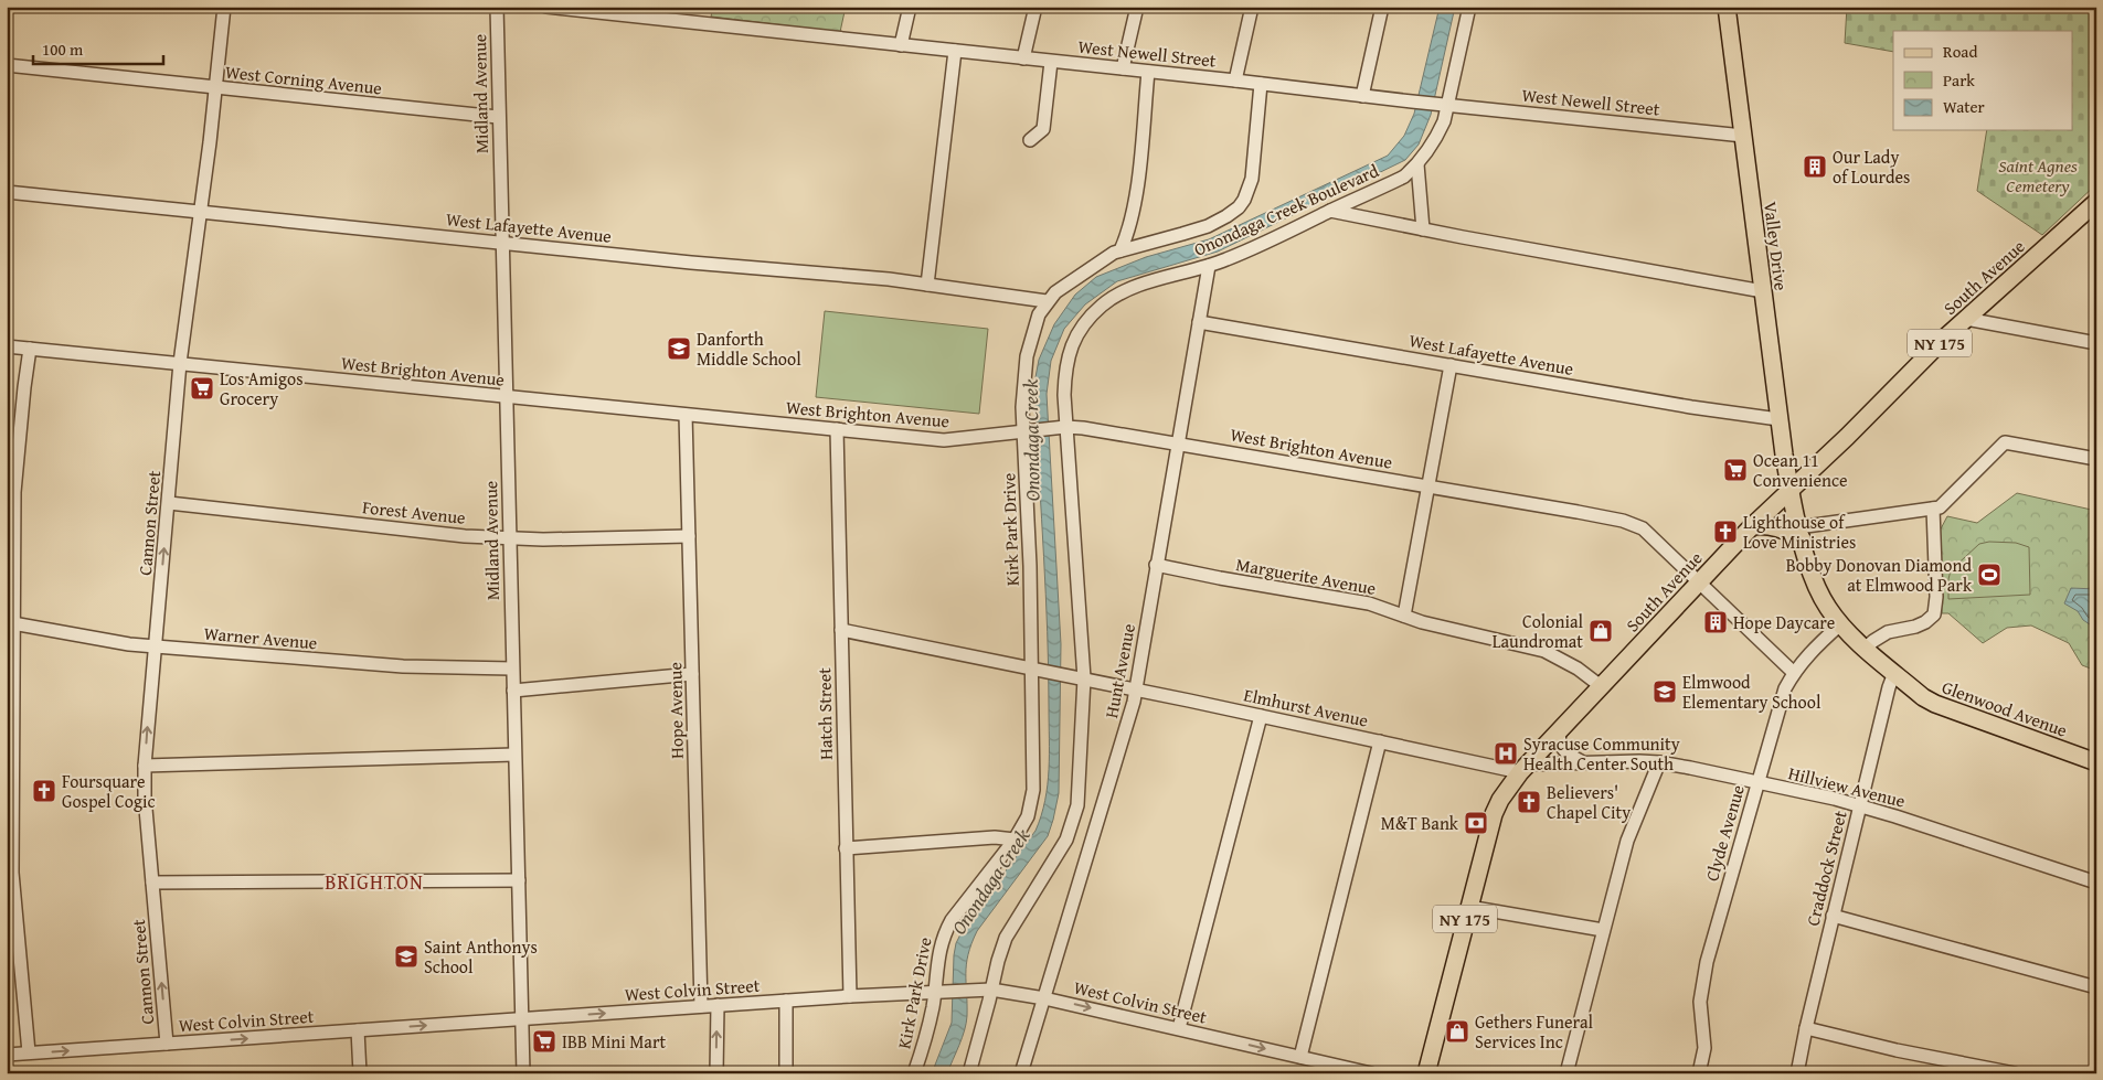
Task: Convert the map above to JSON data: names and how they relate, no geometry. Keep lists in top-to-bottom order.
{
  "streets": {
    "main road": [
      "Valley Drive",
      "South Avenue",
      "NY 175",
      "Glenwood Avenue"
    ],
    "street": [
      "West Newell Street",
      "West Corning Avenue",
      "Midland Avenue",
      "Onondaga Creek Boulevard",
      "West Lafayette Avenue",
      "West Brighton Avenue",
      "Forest Avenue",
      "Cannon Street",
      "Kirk Park Drive",
      "Marguerite Avenue",
      "Warner Avenue",
      "Hunt Avenue",
      "Elmhurst Avenue",
      "Hope Avenue",
      "Hatch Street",
      "Hillview Avenue",
      "Clyde Avenue",
      "Craddock Street",
      "West Colvin Street"
    ]
  },
  "crossings": [
    ["West Newell Street", "Onondaga Creek Boulevard"],
    ["West Newell Street", "Valley Drive"],
    ["West Newell Street", "Kirk Park Drive"],
    ["West Corning Avenue", "Midland Avenue"],
    ["West Corning Avenue", "Cannon Street"],
    ["Midland Avenue", "West Lafayette Avenue"],
    ["Midland Avenue", "West Brighton Avenue"],
    ["Midland Avenue", "Forest Avenue"],
    ["Midland Avenue", "Warner Avenue"],
    ["Midland Avenue", "West Colvin Street"],
    ["Onondaga Creek Boulevard", "West Brighton Avenue"],
    ["Onondaga Creek Boulevard", "Hunt Avenue"],
    ["Onondaga Creek Boulevard", "Elmhurst Avenue"],
    ["Onondaga Creek Boulevard", "West Colvin Street"],
    ["West Lafayette Avenue", "Valley Drive"],
    ["West Lafayette Avenue", "Cannon Street"],
    ["West Lafayette Avenue", "Kirk Park Drive"],
    ["West Lafayette Avenue", "Hunt Avenue"],
    ["Valley Drive", "South Avenue"],
    ["Valley Drive", "Glenwood Avenue"],
    ["South Avenue", "West Brighton Avenue"],
    ["South Avenue", "Marguerite Avenue"],
    ["South Avenue", "Elmhurst Avenue"],
    ["South Avenue", "Glenwood Avenue"],
    ["South Avenue", "Hillview Avenue"],
    ["West Brighton Avenue", "Cannon Street"],
    ["West Brighton Avenue", "Kirk Park Drive"],
    ["West Brighton Avenue", "Hunt Avenue"],
    ["West Brighton Avenue", "Hope Avenue"],
    ["West Brighton Avenue", "Hatch Street"],
    ["West Brighton Avenue", "Clyde Avenue"],
    ["Forest Avenue", "Cannon Street"],
    ["Forest Avenue", "Hope Avenue"],
    ["Cannon Street", "Warner Avenue"],
    ["Cannon Street", "West Colvin Street"],
    ["Kirk Park Drive", "Elmhurst Avenue"],
    ["Kirk Park Drive", "West Colvin Street"],
    ["Marguerite Avenue", "Hunt Avenue"],
    ["Hunt Avenue", "Elmhurst Avenue"],
    ["Hunt Avenue", "West Colvin Street"],
    ["Elmhurst Avenue", "Hillview Avenue"],
    ["Glenwood Avenue", "Clyde Avenue"],
    ["Glenwood Avenue", "Craddock Street"],
    ["Hope Avenue", "West Colvin Street"],
    ["Hatch Street", "West Colvin Street"],
    ["Hillview Avenue", "Clyde Avenue"],
    ["Hillview Avenue", "Craddock Street"]
  ],
  "one_way": ["Cannon Street", "West Colvin Street"],
  "districts": ["BRIGHTON"],
  "water": ["Onondaga Creek"],
  "parks": ["Saint Agnes Cemetery"],
  "places": {
    "building": ["Our Lady of Lourdes", "Hope Daycare"],
    "school or university": ["Danforth Middle School", "Elmwood Elementary School", "Saint Anthonys School"],
    "supermarket": ["Los Amigos Grocery", "Ocean 11 Convenience", "IBB Mini Mart"],
    "church": ["Lighthouse of Love Ministries", "Foursquare Gospel Cogic", "Believers' Chapel City"],
    "sports": ["Bobby Donovan Diamond at Elmwood Park"],
    "shop": ["Colonial Laundromat", "Gethers Funeral Services Inc"],
    "hospital": ["Syracuse Community Health Center South"],
    "bank": ["M&T Bank"]
  },
  "legend": ["Road", "Park", "Water"],
  "scale_bar": "100 m"
}
